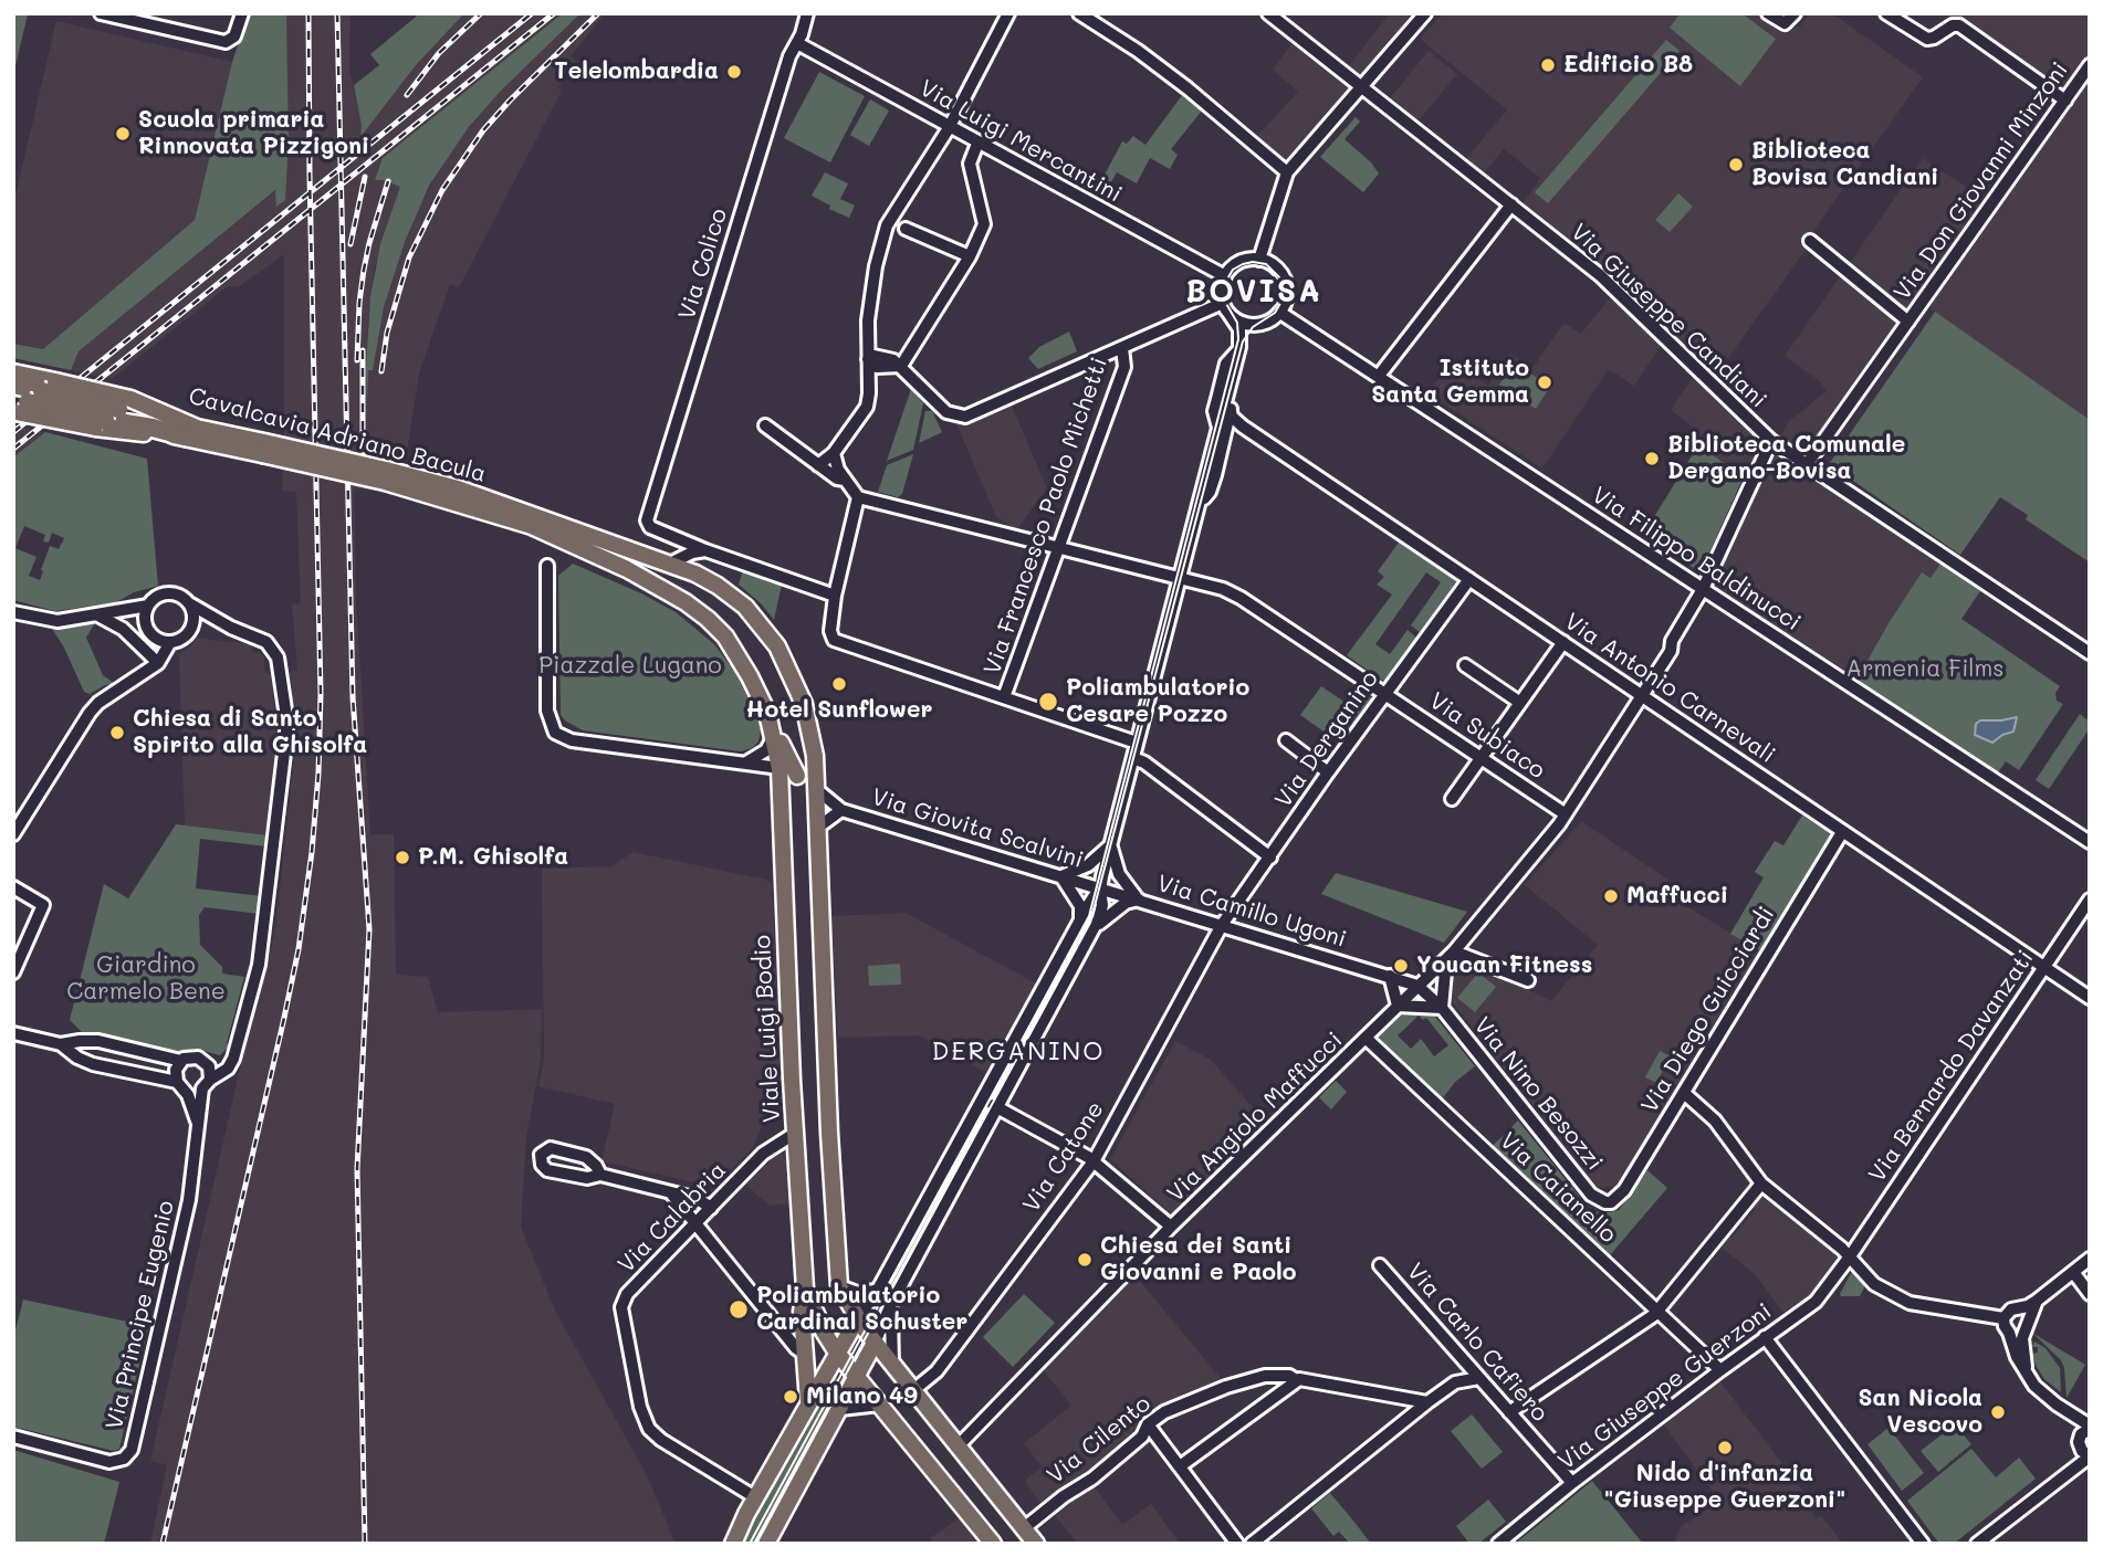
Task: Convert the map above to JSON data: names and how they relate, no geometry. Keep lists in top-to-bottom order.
{
  "streets": {
    "highway": ["Cavalcavia Adriano Bacula"],
    "main road": ["Viale Luigi Bodio"],
    "street": [
      "Via Luigi Mercantini",
      "Via Don Giovanni Minzoni",
      "Via Colico",
      "Via Giuseppe Candiani",
      "Via Francesco Paolo Michetti",
      "Via Filippo Baldinucci",
      "Via Antonio Carnevali",
      "Via Subiaco",
      "Via Derganino",
      "Via Giovita Scalvini",
      "Via Camillo Ugoni",
      "Via Diego Guicciardi",
      "Via Bernardo Davanzati",
      "Via Nino Besozzi",
      "Via Angiolo Maffucci",
      "Via Catone",
      "Via Caianello",
      "Via Calabria",
      "Via Principe Eugenio",
      "Via Carlo Cafiero",
      "Via Giuseppe Guerzoni",
      "Via Cilento"
    ]
  },
  "crossings": [
    ["Via Luigi Mercantini", "Via Colico"],
    ["Via Luigi Mercantini", "Via Filippo Baldinucci"],
    ["Via Don Giovanni Minzoni", "Via Giuseppe Candiani"],
    ["Via Giuseppe Candiani", "Via Angiolo Maffucci"],
    ["Via Francesco Paolo Michetti", "Via Subiaco"],
    ["Via Filippo Baldinucci", "Via Angiolo Maffucci"],
    ["Via Antonio Carnevali", "Via Derganino"],
    ["Via Antonio Carnevali", "Via Diego Guicciardi"],
    ["Via Antonio Carnevali", "Via Bernardo Davanzati"],
    ["Via Antonio Carnevali", "Via Angiolo Maffucci"],
    ["Via Subiaco", "Via Derganino"],
    ["Via Subiaco", "Via Angiolo Maffucci"],
    ["Via Derganino", "Via Camillo Ugoni"],
    ["Via Derganino", "Via Catone"],
    ["Via Giovita Scalvini", "Via Camillo Ugoni"],
    ["Via Camillo Ugoni", "Via Nino Besozzi"],
    ["Via Camillo Ugoni", "Via Angiolo Maffucci"],
    ["Via Camillo Ugoni", "Via Catone"],
    ["Via Diego Guicciardi", "Via Nino Besozzi"],
    ["Viale Luigi Bodio", "Via Calabria"],
    ["Via Bernardo Davanzati", "Via Giuseppe Guerzoni"],
    ["Via Nino Besozzi", "Via Angiolo Maffucci"],
    ["Via Angiolo Maffucci", "Via Caianello"],
    ["Via Caianello", "Via Giuseppe Guerzoni"],
    ["Via Carlo Cafiero", "Via Giuseppe Guerzoni"]
  ],
  "districts": ["BOVISA", "DERGANINO"],
  "parks": ["Piazzale Lugano", "Armenia Films", "Giardino Carmelo Bene"],
  "places": [
    "Edificio B8",
    "Telelombardia",
    "Scuola primaria Rinnovata Pizzigoni",
    "Biblioteca Bovisa Candiani",
    "Istituto Santa Gemma",
    "Biblioteca Comunale Dergano-Bovisa",
    "Hotel Sunflower",
    "Poliambulatorio Cesare Pozzo",
    "Chiesa di Santo Spirito alla Ghisolfa",
    "P.M. Ghisolfa",
    "Maffucci",
    "Youcan Fitness",
    "Chiesa dei Santi Giovanni e Paolo",
    "Poliambulatorio Cardinal Schuster",
    "Milano 49",
    "San Nicola Vescovo",
    "Nido d'infanzia \"Giuseppe Guerzoni\""
  ]
}
